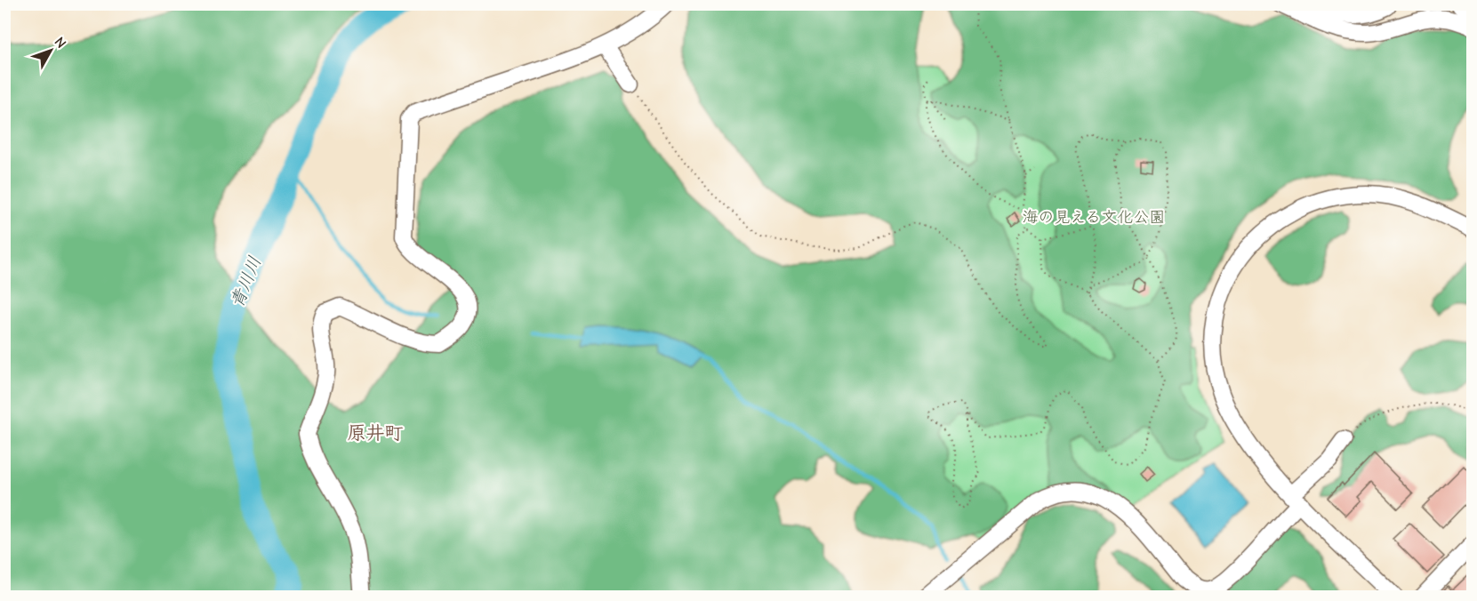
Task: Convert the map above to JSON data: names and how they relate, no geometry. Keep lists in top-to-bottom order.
{
  "districts": ["原井町"],
  "water": ["青川川"],
  "parks": ["海の見える文化公園"],
  "north": "top right"
}
